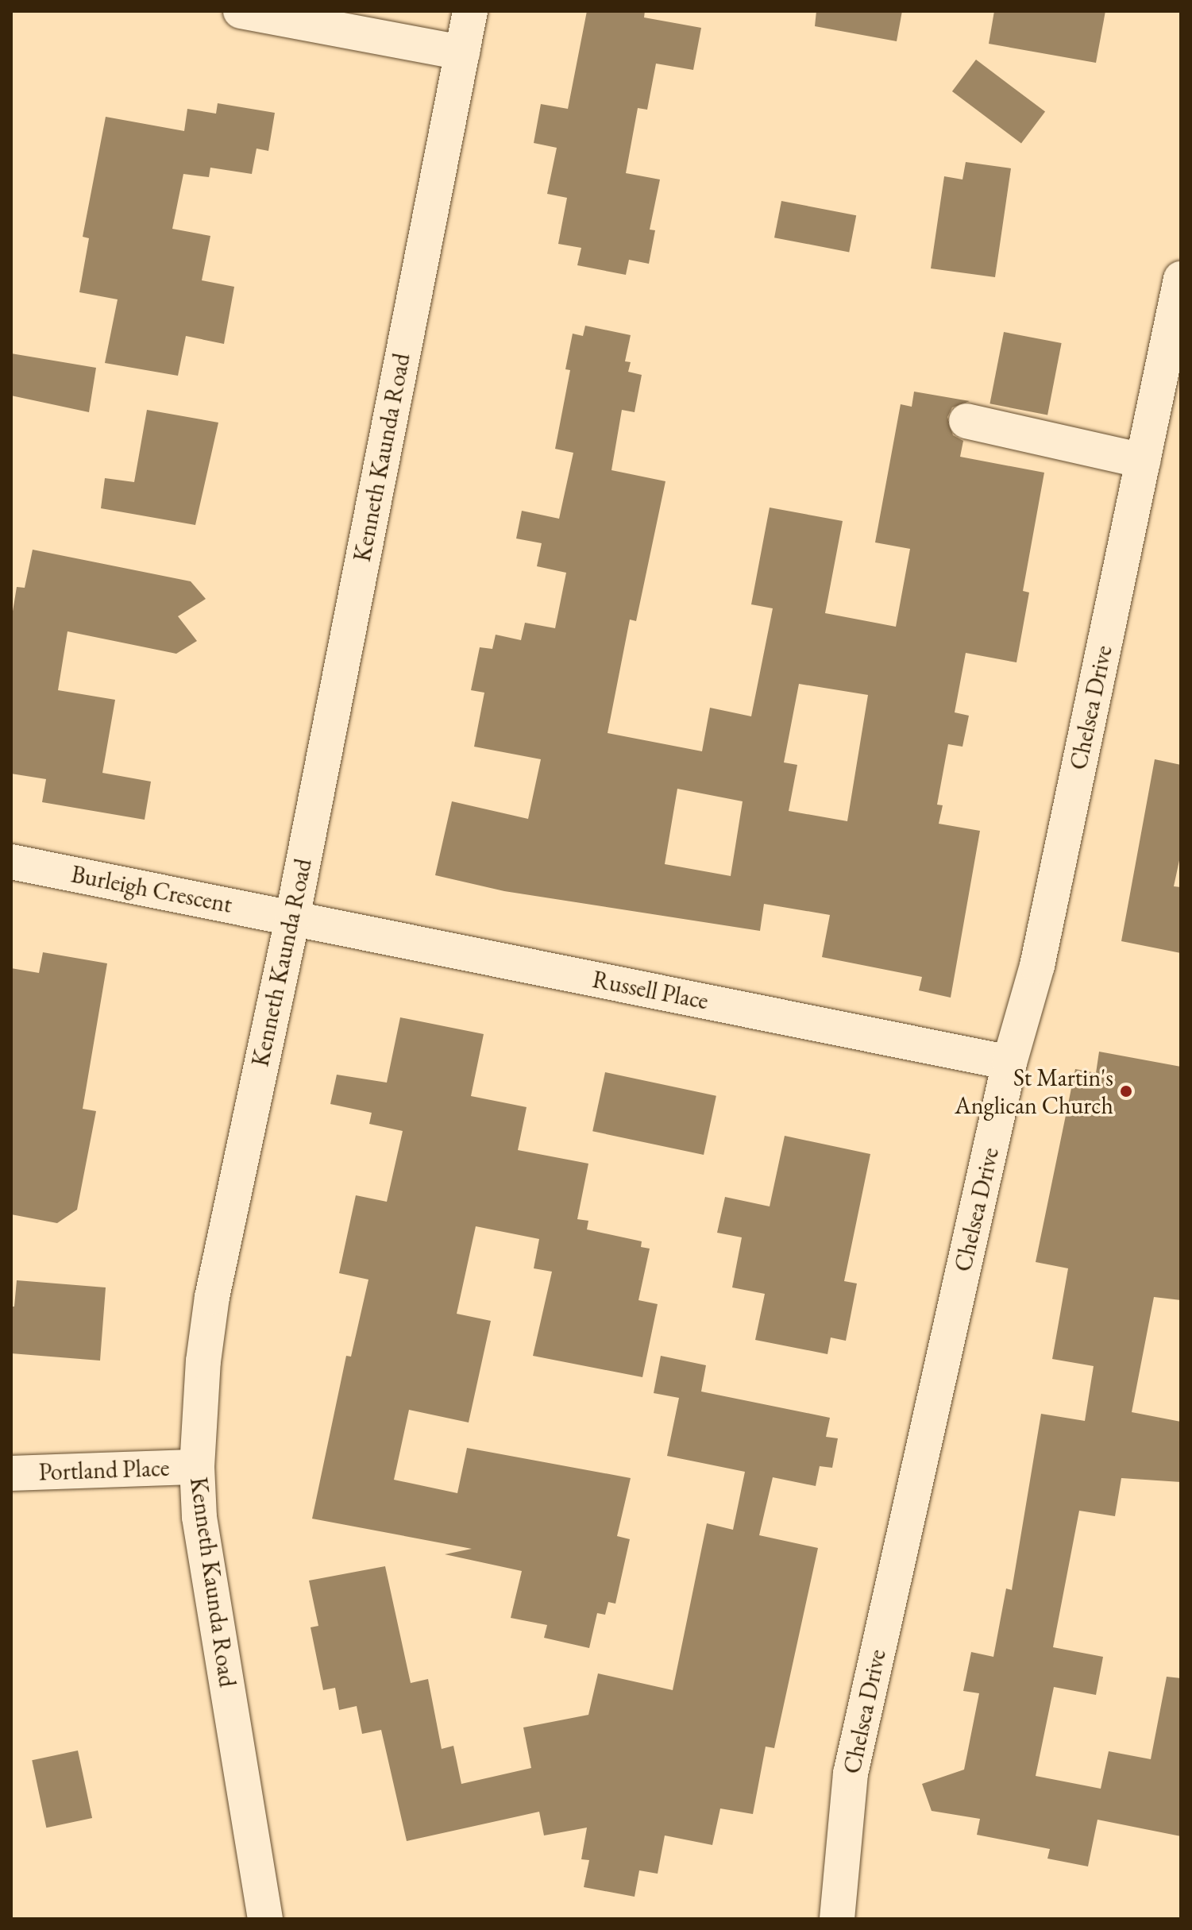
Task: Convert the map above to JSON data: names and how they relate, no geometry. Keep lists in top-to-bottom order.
{
  "streets": {
    "street": [
      "Kenneth Kaunda Road",
      "Chelsea Drive",
      "Burleigh Crescent",
      "Russell Place",
      "Portland Place"
    ]
  },
  "crossings": [
    ["Kenneth Kaunda Road", "Burleigh Crescent"],
    ["Kenneth Kaunda Road", "Russell Place"],
    ["Kenneth Kaunda Road", "Portland Place"],
    ["Chelsea Drive", "Russell Place"],
    ["Burleigh Crescent", "Russell Place"]
  ],
  "places": ["St Martin's Anglican Church"]
}
